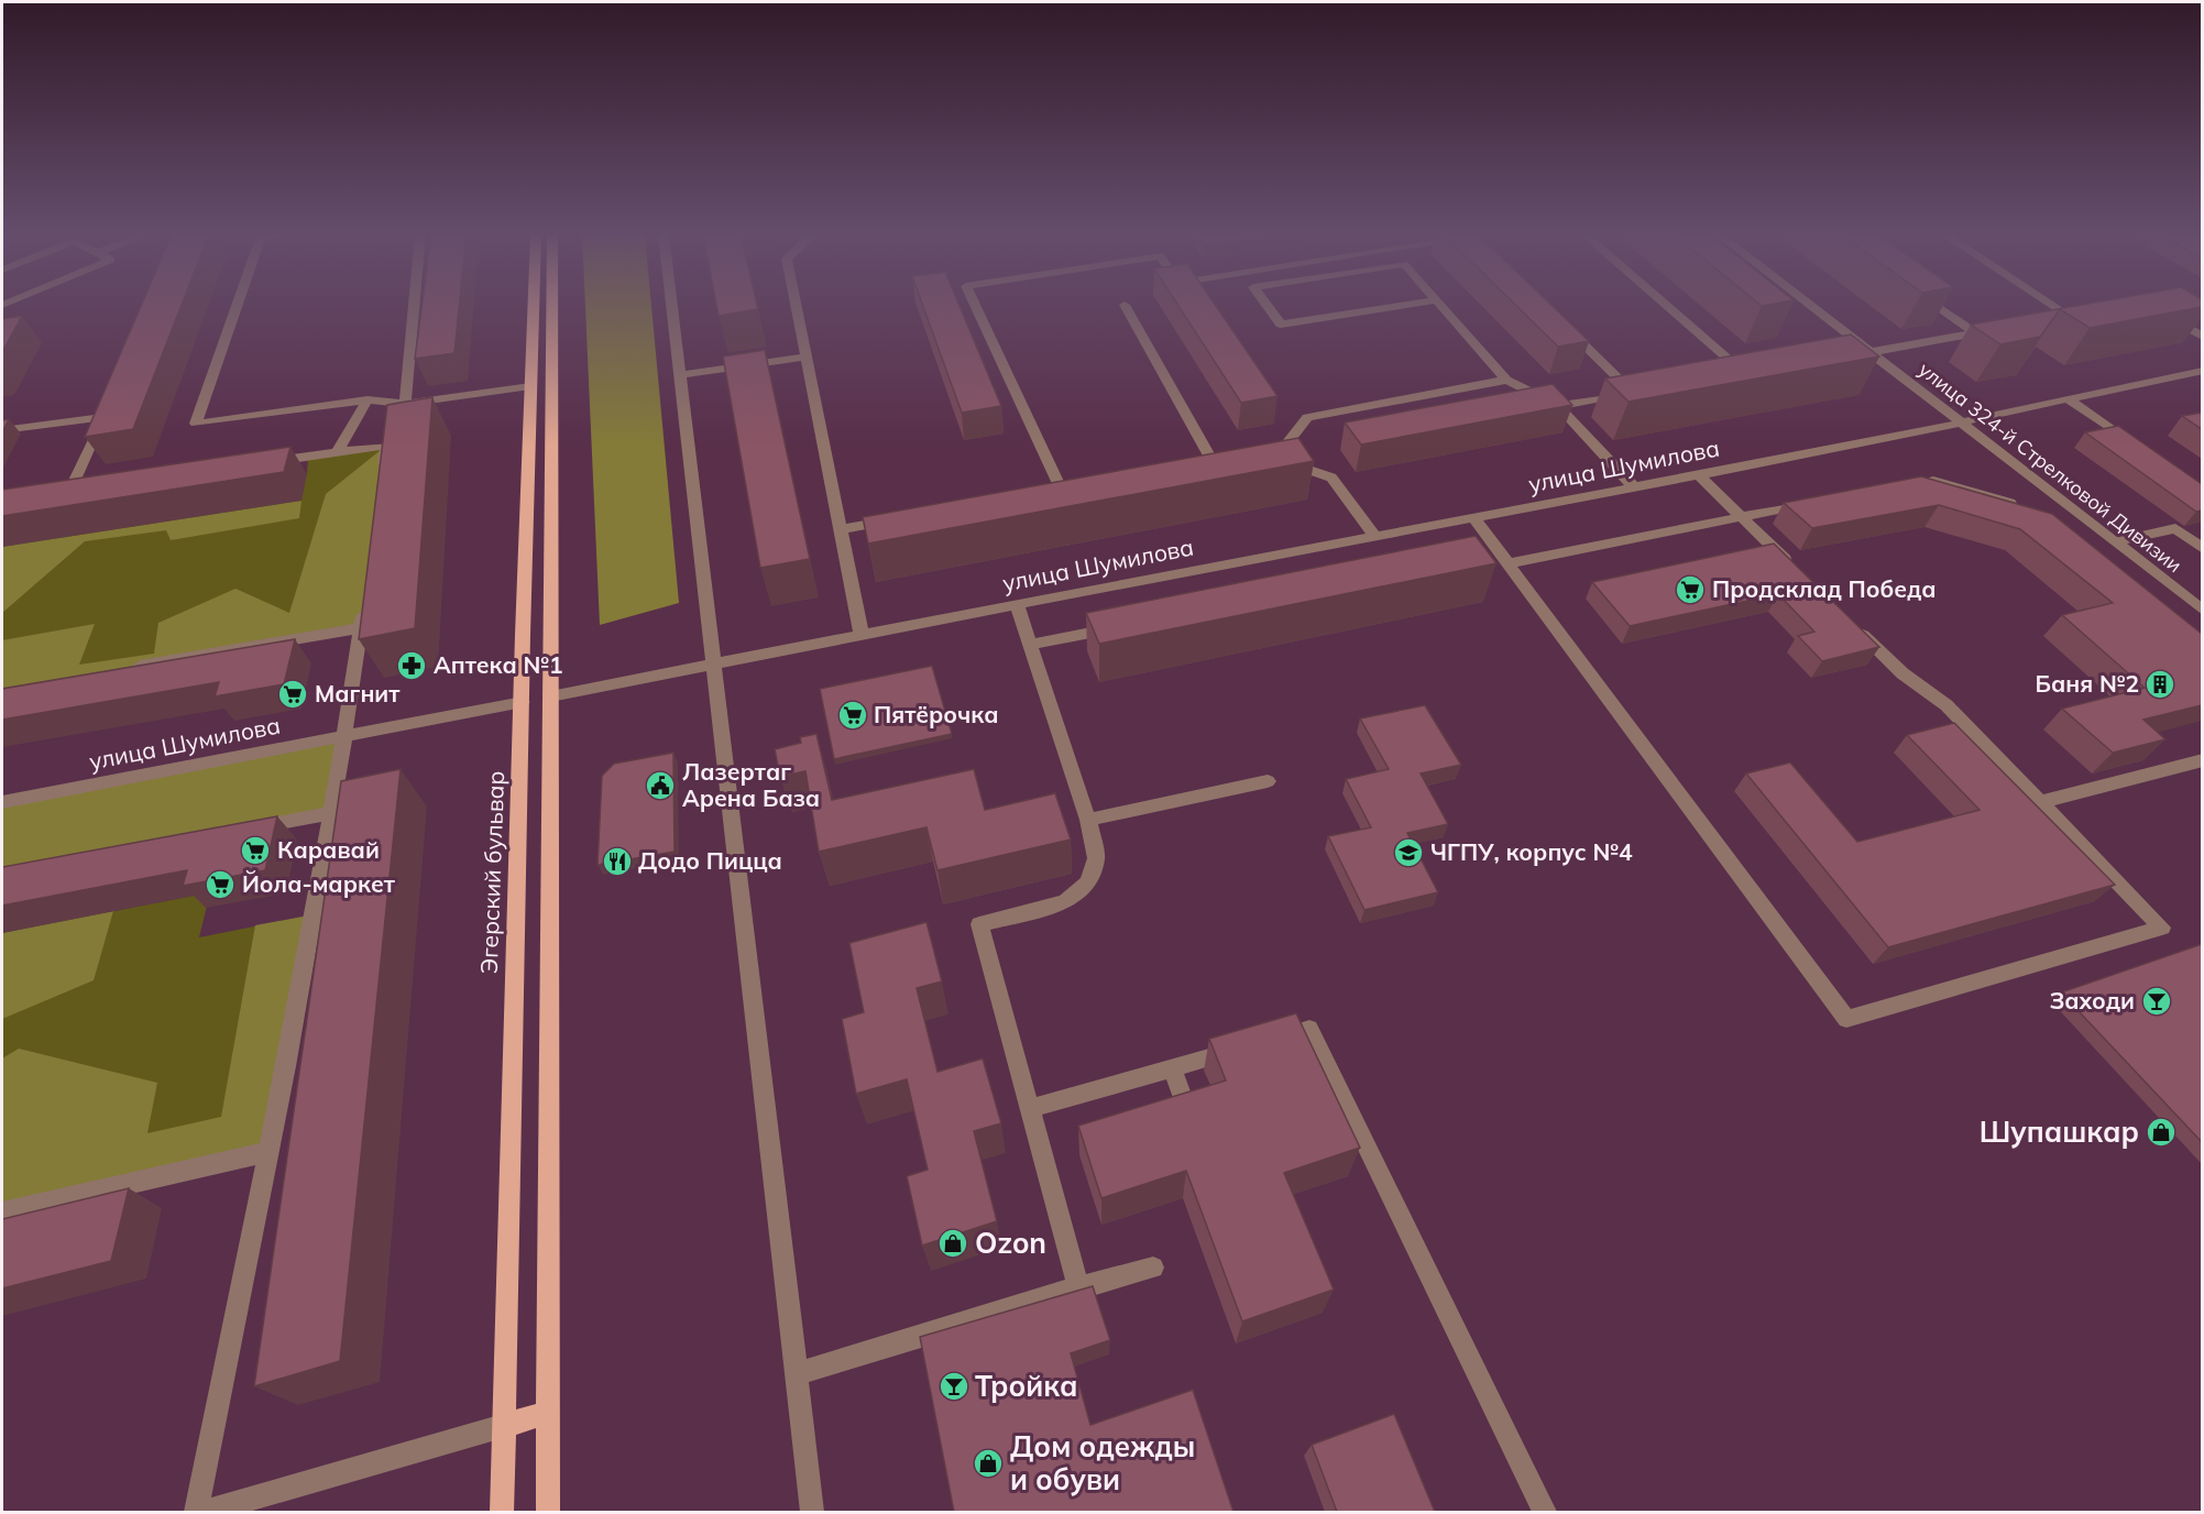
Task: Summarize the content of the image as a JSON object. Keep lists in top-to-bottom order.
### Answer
{
  "streets": {
    "main road": ["улица Шумилова", "Эгерский бульвар"],
    "street": ["улица 324-й Стрелковой Дивизии"]
  },
  "crossings": [
    ["улица Шумилова", "улица 324-й Стрелковой Дивизии"],
    ["улица Шумилова", "Эгерский бульвар"]
  ],
  "places": {
    "supermarket": [
      "Продсклад Победа",
      "Магнит",
      "Пятёрочка",
      "Каравай",
      "Йола-маркет"
    ],
    "pharmacy": ["Аптека №1"],
    "building": ["Баня №2"],
    "public building": ["Лазертаг Арена База"],
    "school or university": ["ЧГПУ, корпус №4"],
    "restaurant": ["Додо Пицца"],
    "bar": ["Заходи", "Тройка"],
    "shop": ["Шупашкар", "Ozon", "Дом одежды и обуви"]
  }
}
